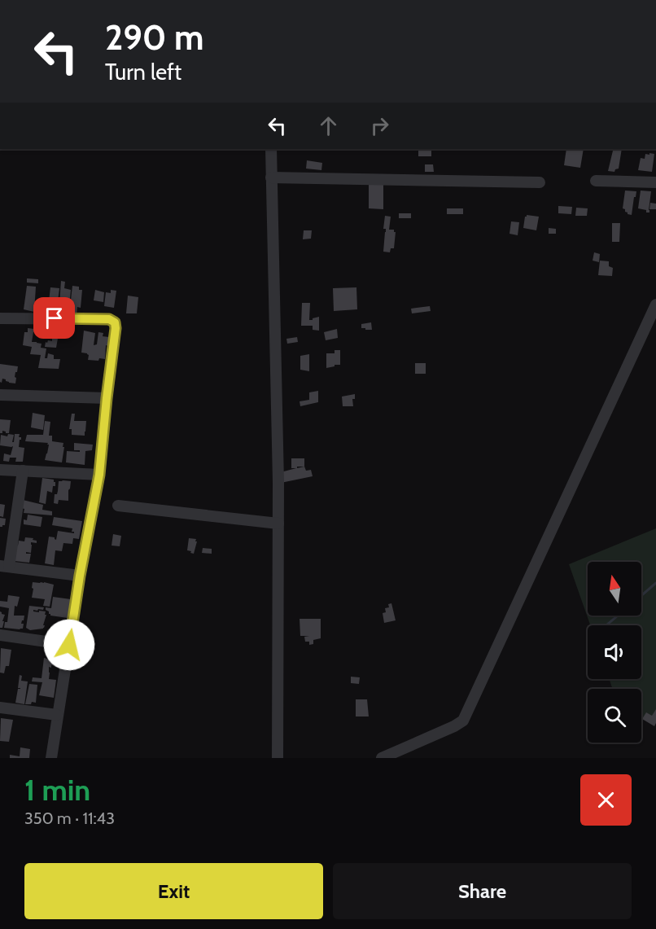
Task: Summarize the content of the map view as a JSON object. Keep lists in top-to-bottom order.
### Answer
{
  "north": "top",
  "page": {
    "turn": ["290 m", "Turn left"],
    "heading": ["1 min", "350 m · 11:43"],
    "buttons": ["Exit", "Share"]
  }
}
